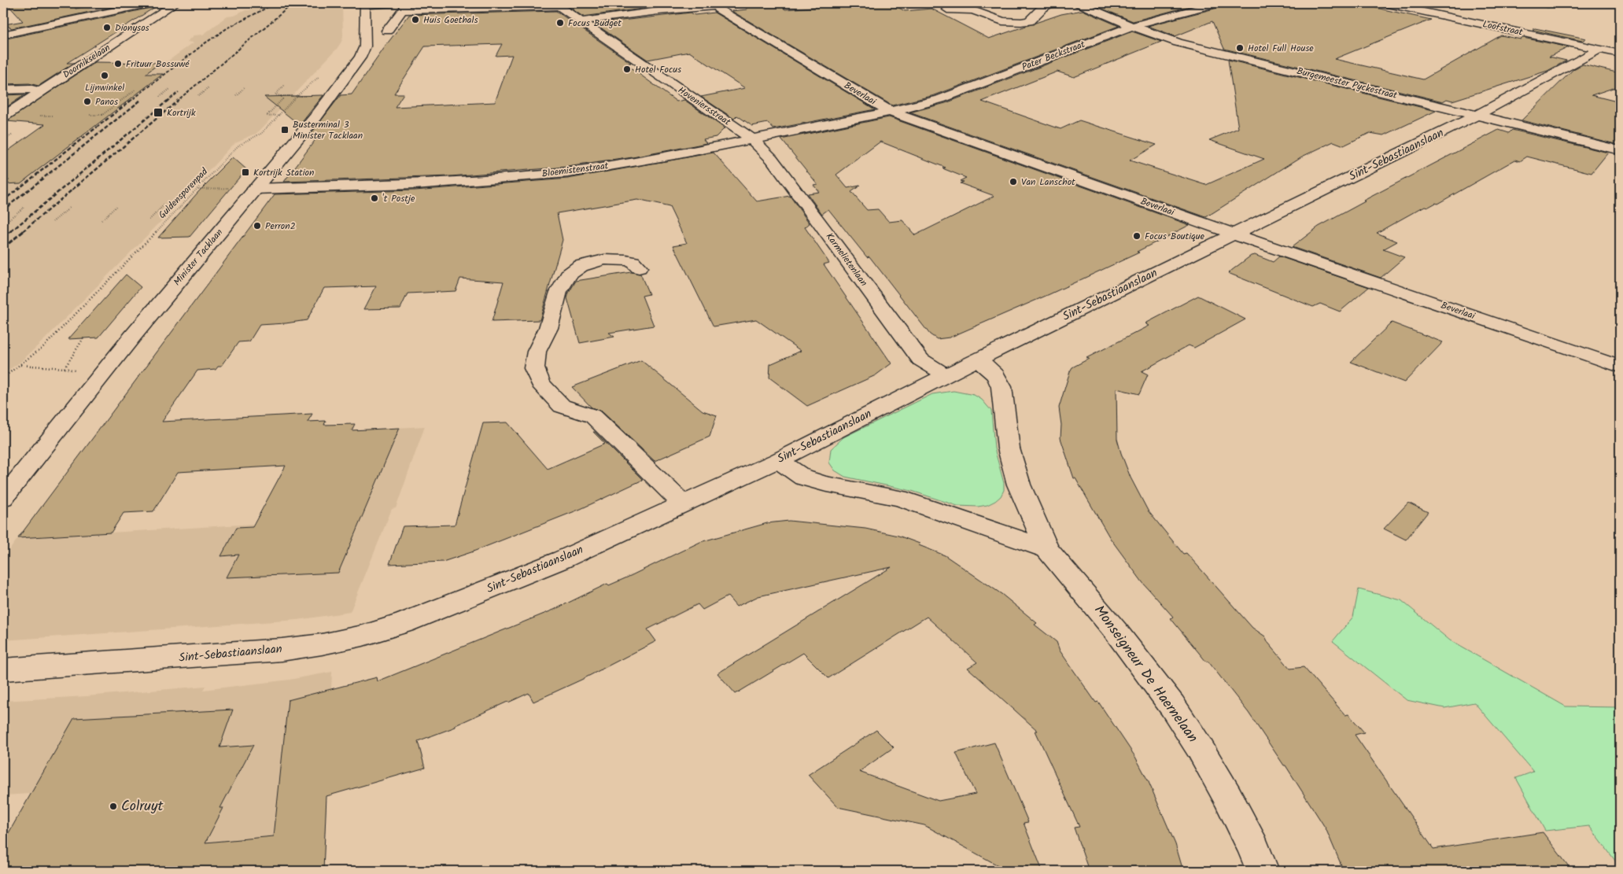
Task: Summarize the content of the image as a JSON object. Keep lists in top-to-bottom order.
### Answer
{
  "streets": {
    "street": [
      "Loofstraat",
      "Pater Beckstraat",
      "Doornikselaan",
      "Burgemeester Pyckestraat",
      "Beverlaai",
      "Hoveniersstraat",
      "Sint-Sebastiaanslaan",
      "Bloemistenstraat",
      "Minister Tacklaan",
      "Karmelietenlaan",
      "Monseigneur De Haernelaan"
    ],
    "path": ["Guldensporenpad"]
  },
  "crossings": [
    ["Loofstraat", "Sint-Sebastiaanslaan"],
    ["Pater Beckstraat", "Burgemeester Pyckestraat"],
    ["Pater Beckstraat", "Beverlaai"],
    ["Pater Beckstraat", "Bloemistenstraat"],
    ["Burgemeester Pyckestraat", "Sint-Sebastiaanslaan"],
    ["Beverlaai", "Sint-Sebastiaanslaan"],
    ["Beverlaai", "Bloemistenstraat"],
    ["Hoveniersstraat", "Bloemistenstraat"],
    ["Hoveniersstraat", "Karmelietenlaan"],
    ["Sint-Sebastiaanslaan", "Karmelietenlaan"],
    ["Sint-Sebastiaanslaan", "Monseigneur De Haernelaan"],
    ["Bloemistenstraat", "Minister Tacklaan"],
    ["Bloemistenstraat", "Karmelietenlaan"]
  ],
  "places": {
    "other": [
      "Huis Goethals",
      "Focus Budget",
      "Dionysos",
      "Hotel Full House",
      "Frituur Bossuwé",
      "Hotel Focus",
      "Lijnwinkel",
      "Panos",
      "Van Lanschot",
      "'t Postje",
      "Perron2",
      "Focus Boutique",
      "Colruyt"
    ],
    "transit": ["Kortrijk", "Busterminal 3 Minister Tacklaan", "Kortrijk Station"]
  }
}
